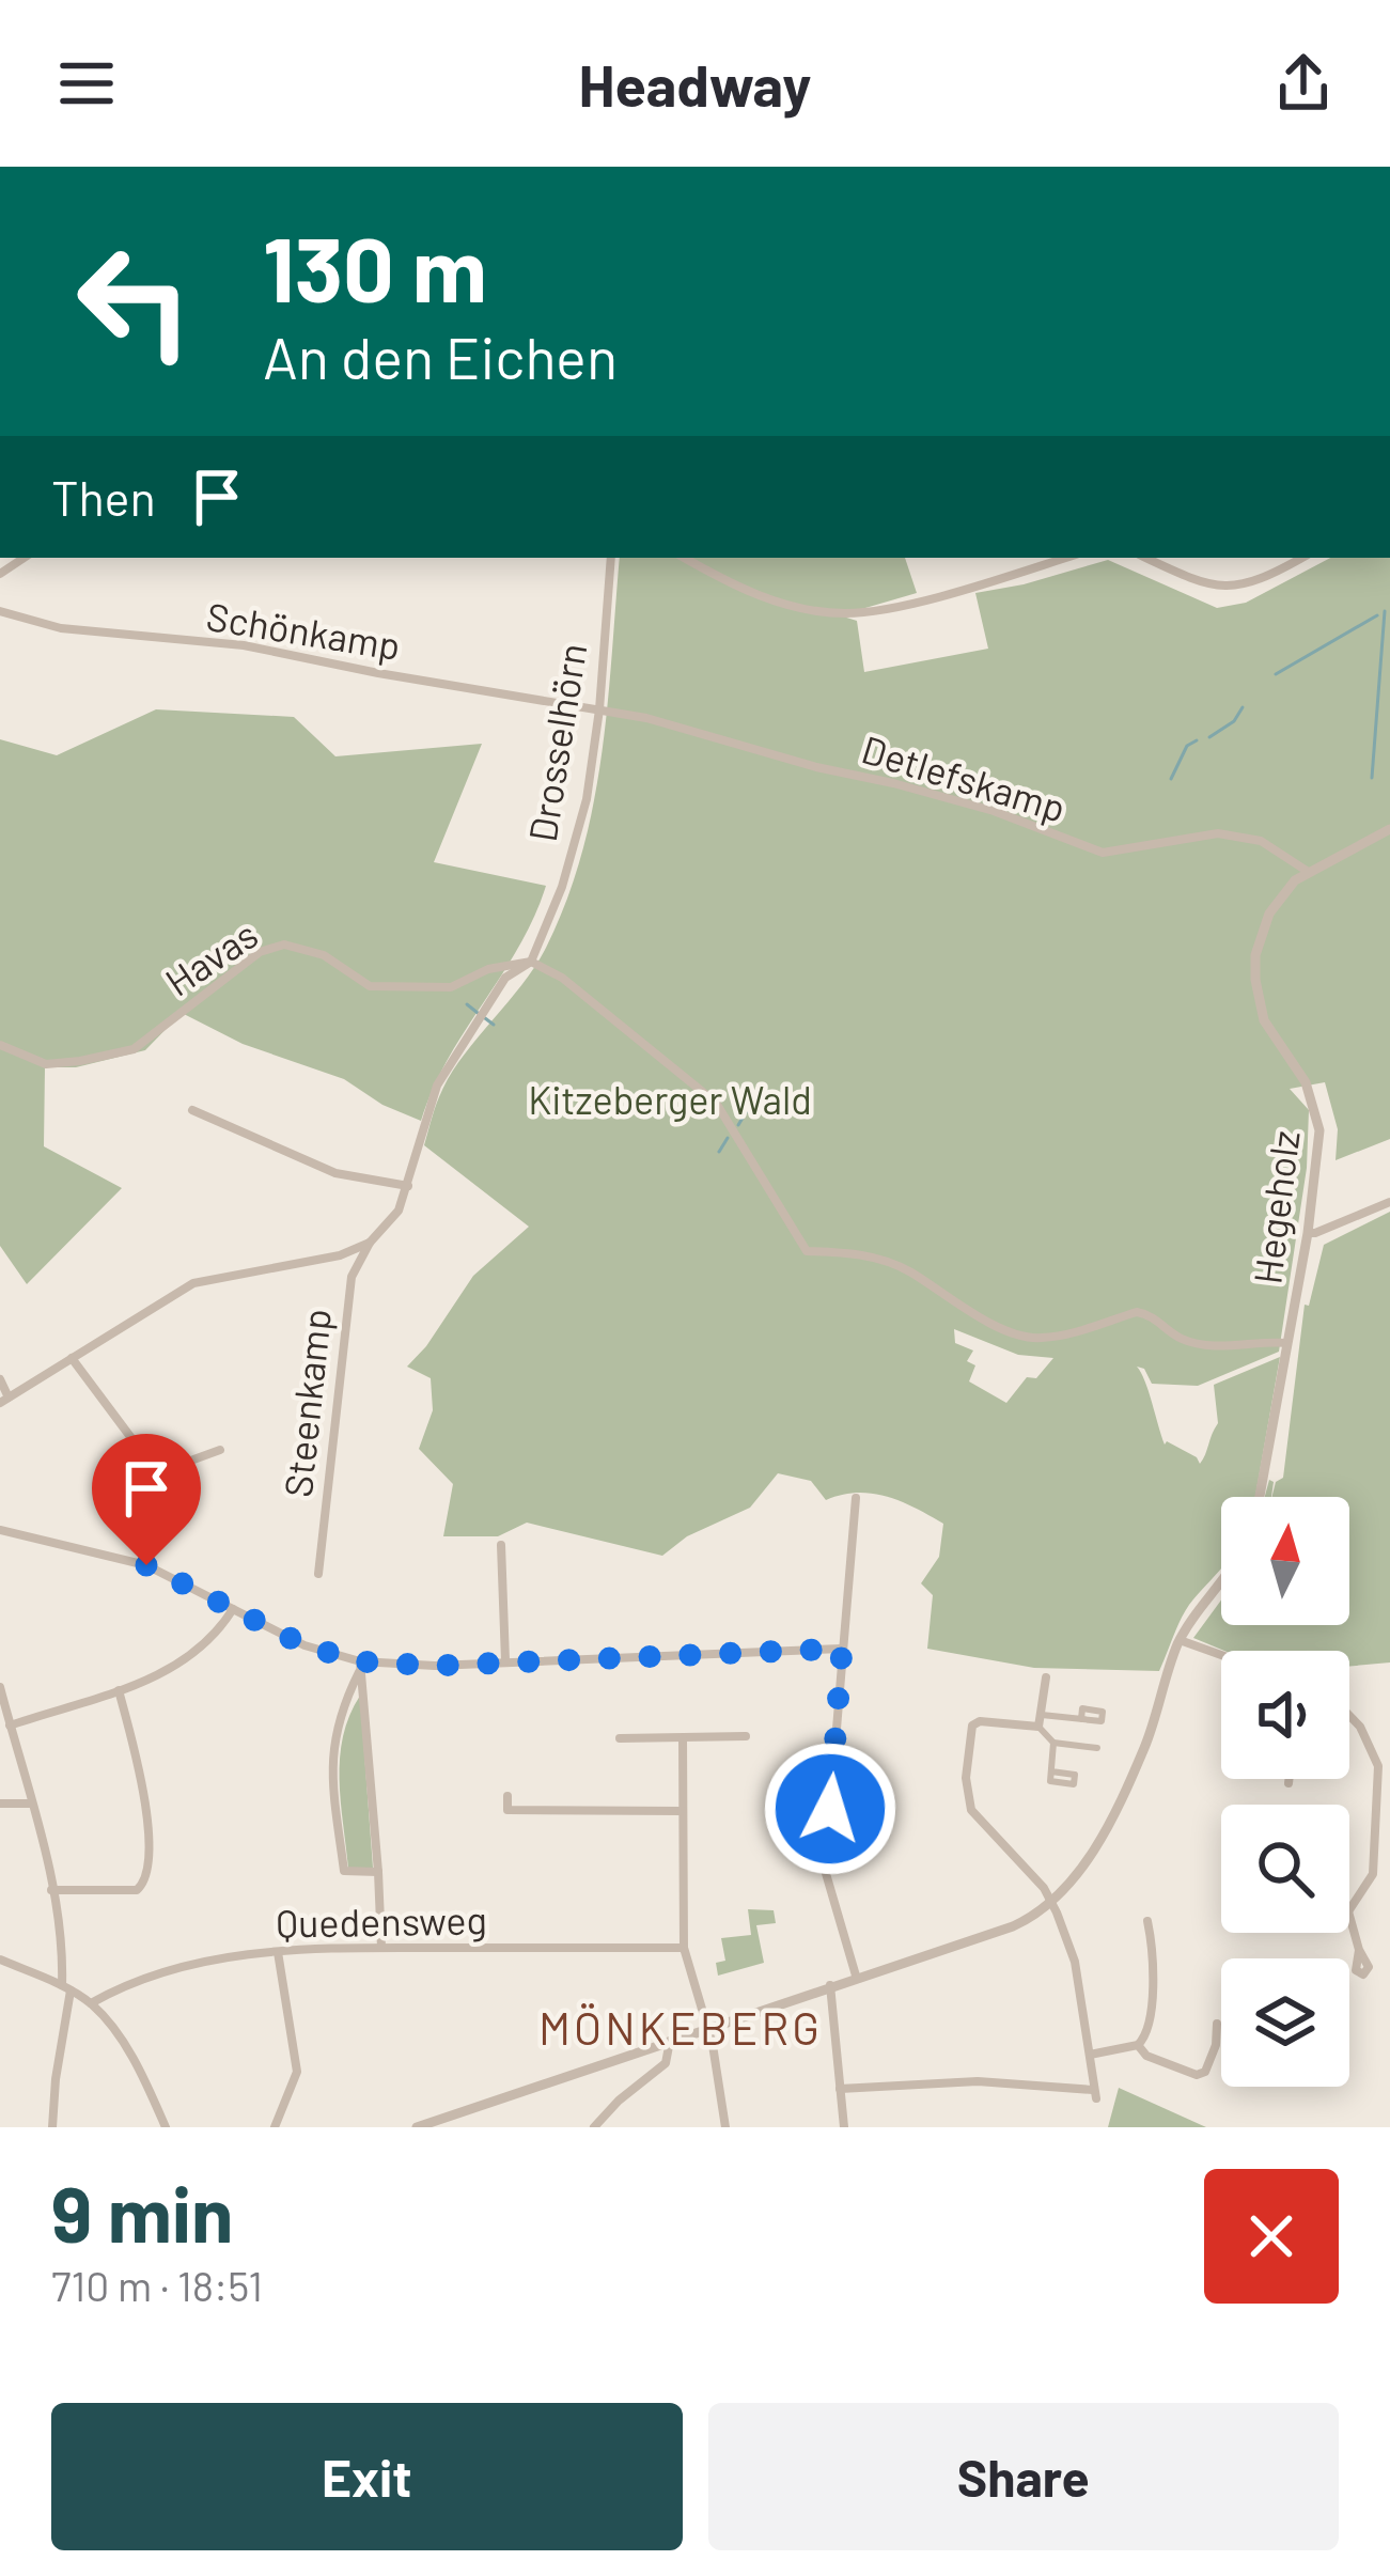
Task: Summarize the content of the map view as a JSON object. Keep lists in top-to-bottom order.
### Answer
{
  "streets": {
    "street": [
      "Schönkamp",
      "Drosselhörn",
      "Detlefskamp",
      "Havas",
      "Hegeholz",
      "Steenkamp",
      "Quedensweg"
    ]
  },
  "crossings": [
    ["Schönkamp", "Drosselhörn"],
    ["Schönkamp", "Detlefskamp"],
    ["Drosselhörn", "Detlefskamp"],
    ["Drosselhörn", "Havas"],
    ["Drosselhörn", "Steenkamp"],
    ["Detlefskamp", "Hegeholz"]
  ],
  "districts": ["MÖNKEBERG"],
  "parks": ["Kitzeberger Wald"],
  "north": "top",
  "page": {
    "header": "Headway",
    "turn": ["130 m", "An den Eichen"],
    "then": "Then",
    "heading": ["9 min", "710 m · 18:51"],
    "buttons": ["Exit", "Share"]
  }
}
